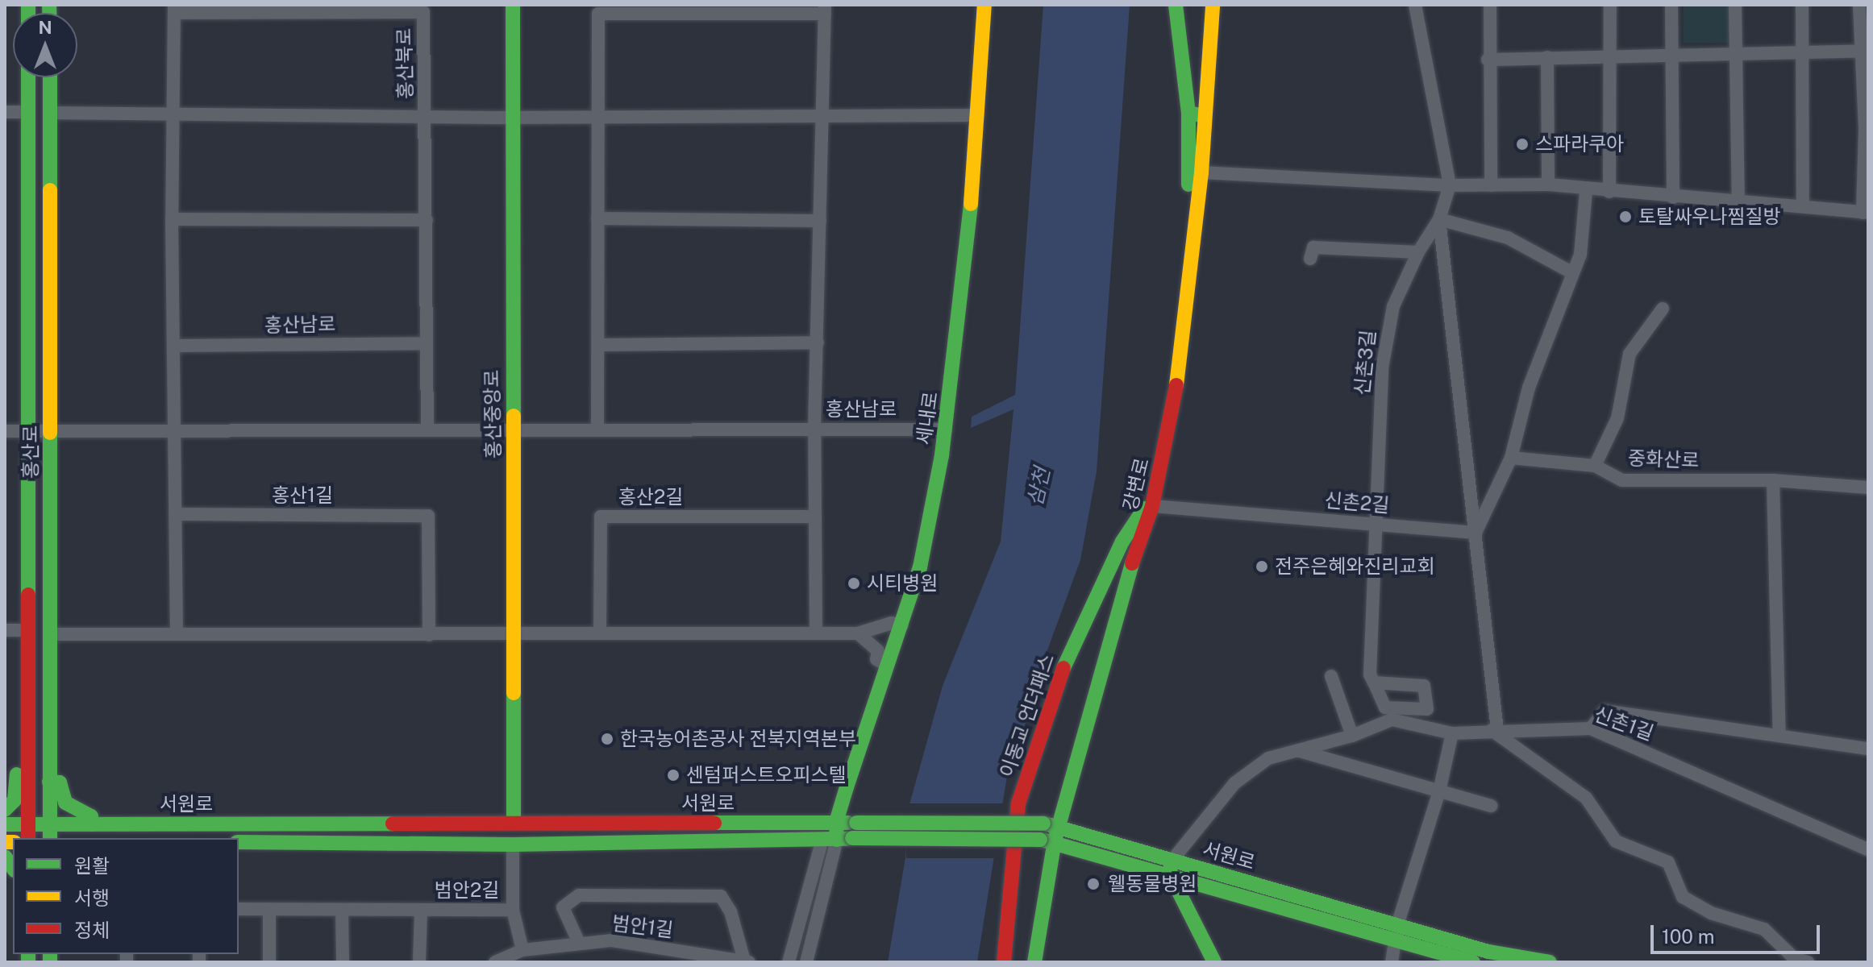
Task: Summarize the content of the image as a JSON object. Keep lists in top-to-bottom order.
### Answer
{
  "streets": {
    "street": [
      "홍산북로",
      "홍산남로",
      "신촌3길",
      "홍산중앙로",
      "세내로",
      "홍산로",
      "중화산로",
      "강변로",
      "홍산1길",
      "홍산2길",
      "신촌2길",
      "이동교 언더패스",
      "신촌1길",
      "서원로",
      "범안2길",
      "범안1길"
    ]
  },
  "crossings": [
    ["홍산북로", "홍산남로"],
    ["홍산북로", "홍산중앙로"],
    ["홍산북로", "세내로"],
    ["홍산북로", "홍산로"],
    ["홍산남로", "홍산중앙로"],
    ["홍산남로", "세내로"],
    ["홍산남로", "홍산로"],
    ["신촌3길", "신촌2길"],
    ["신촌3길", "신촌1길"],
    ["홍산중앙로", "서원로"],
    ["세내로", "서원로"],
    ["홍산로", "서원로"],
    ["강변로", "신촌2길"],
    ["강변로", "이동교 언더패스"],
    ["강변로", "서원로"],
    ["신촌2길", "이동교 언더패스"],
    ["신촌1길", "서원로"]
  ],
  "water": ["삼천"],
  "places": [
    "스파라쿠아",
    "토탈싸우나찜질방",
    "전주은혜와진리교회",
    "시티병원",
    "한국농어촌공사 전북지역본부",
    "센텀퍼스트오피스텔",
    "웰동물병원"
  ],
  "legend": ["원활", "서행", "정체"],
  "scale_bar": "100 m",
  "north": "top"
}
